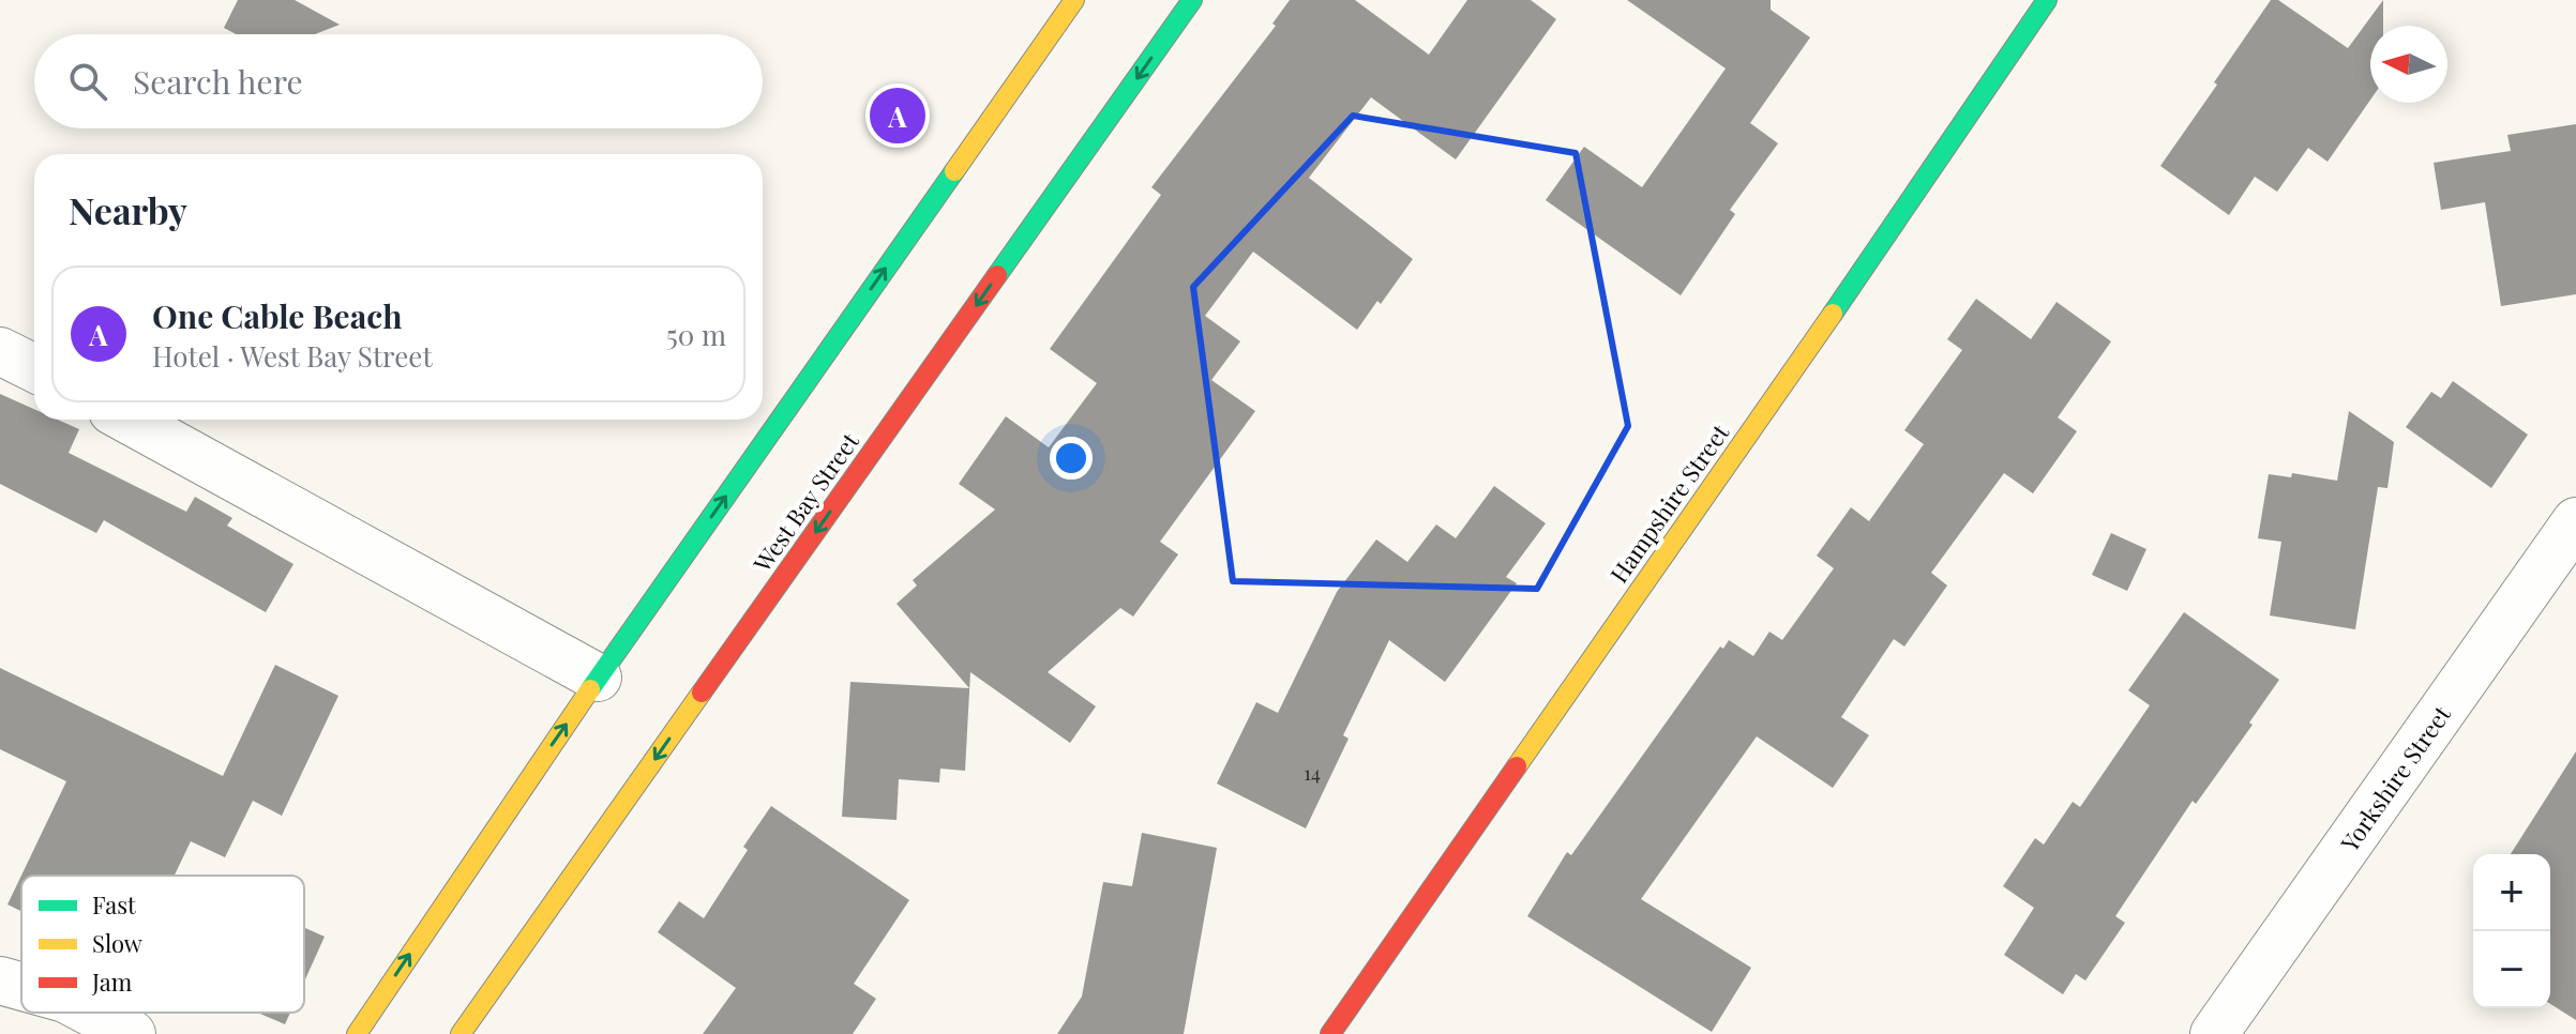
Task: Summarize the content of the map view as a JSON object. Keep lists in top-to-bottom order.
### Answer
{
  "streets": {
    "main road": ["West Bay Street", "Hampshire Street"],
    "street": ["Yorkshire Street"]
  },
  "house_numbers": ["14"],
  "legend": ["Fast", "Slow", "Jam"],
  "north": "left",
  "page": {
    "search": "Search here",
    "pins": "A",
    "heading": "Nearby",
    "list": [
      {
        "mark": "A",
        "name": "One Cable Beach",
        "note": "Hotel · West Bay Street",
        "value": "50 m"
      }
    ],
    "map_buttons": ["+", "−"]
  }
}
